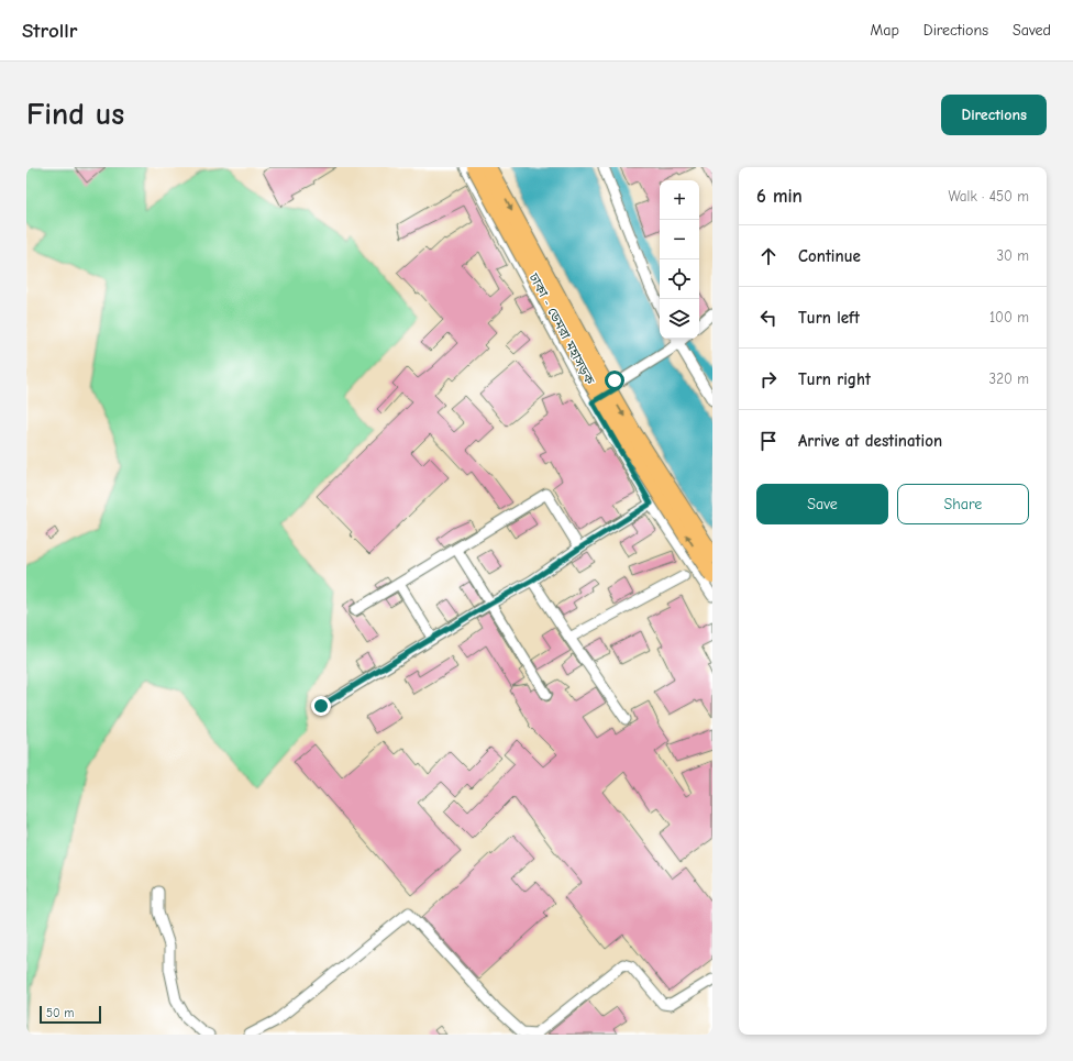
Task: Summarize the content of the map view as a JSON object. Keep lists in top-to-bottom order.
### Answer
{
  "streets": {
    "main road": ["ঢাকা - ডেমরা মহাসড়ক"]
  },
  "scale_bar": "50 m",
  "page": {
    "header": "Strollr",
    "nav": ["Map", "Directions", "Saved"],
    "buttons": [
      "Directions",
      ["Save", "Share"]
    ],
    "title": "Find us",
    "heading": ["6 min", "Walk · 450 m"],
    "map_buttons": ["+", "−"],
    "list": [
      ["Continue", "30 m"],
      ["Turn left", "100 m"],
      ["Turn right", "320 m"],
      "Arrive at destination"
    ],
    "scale": "50 m"
  }
}
